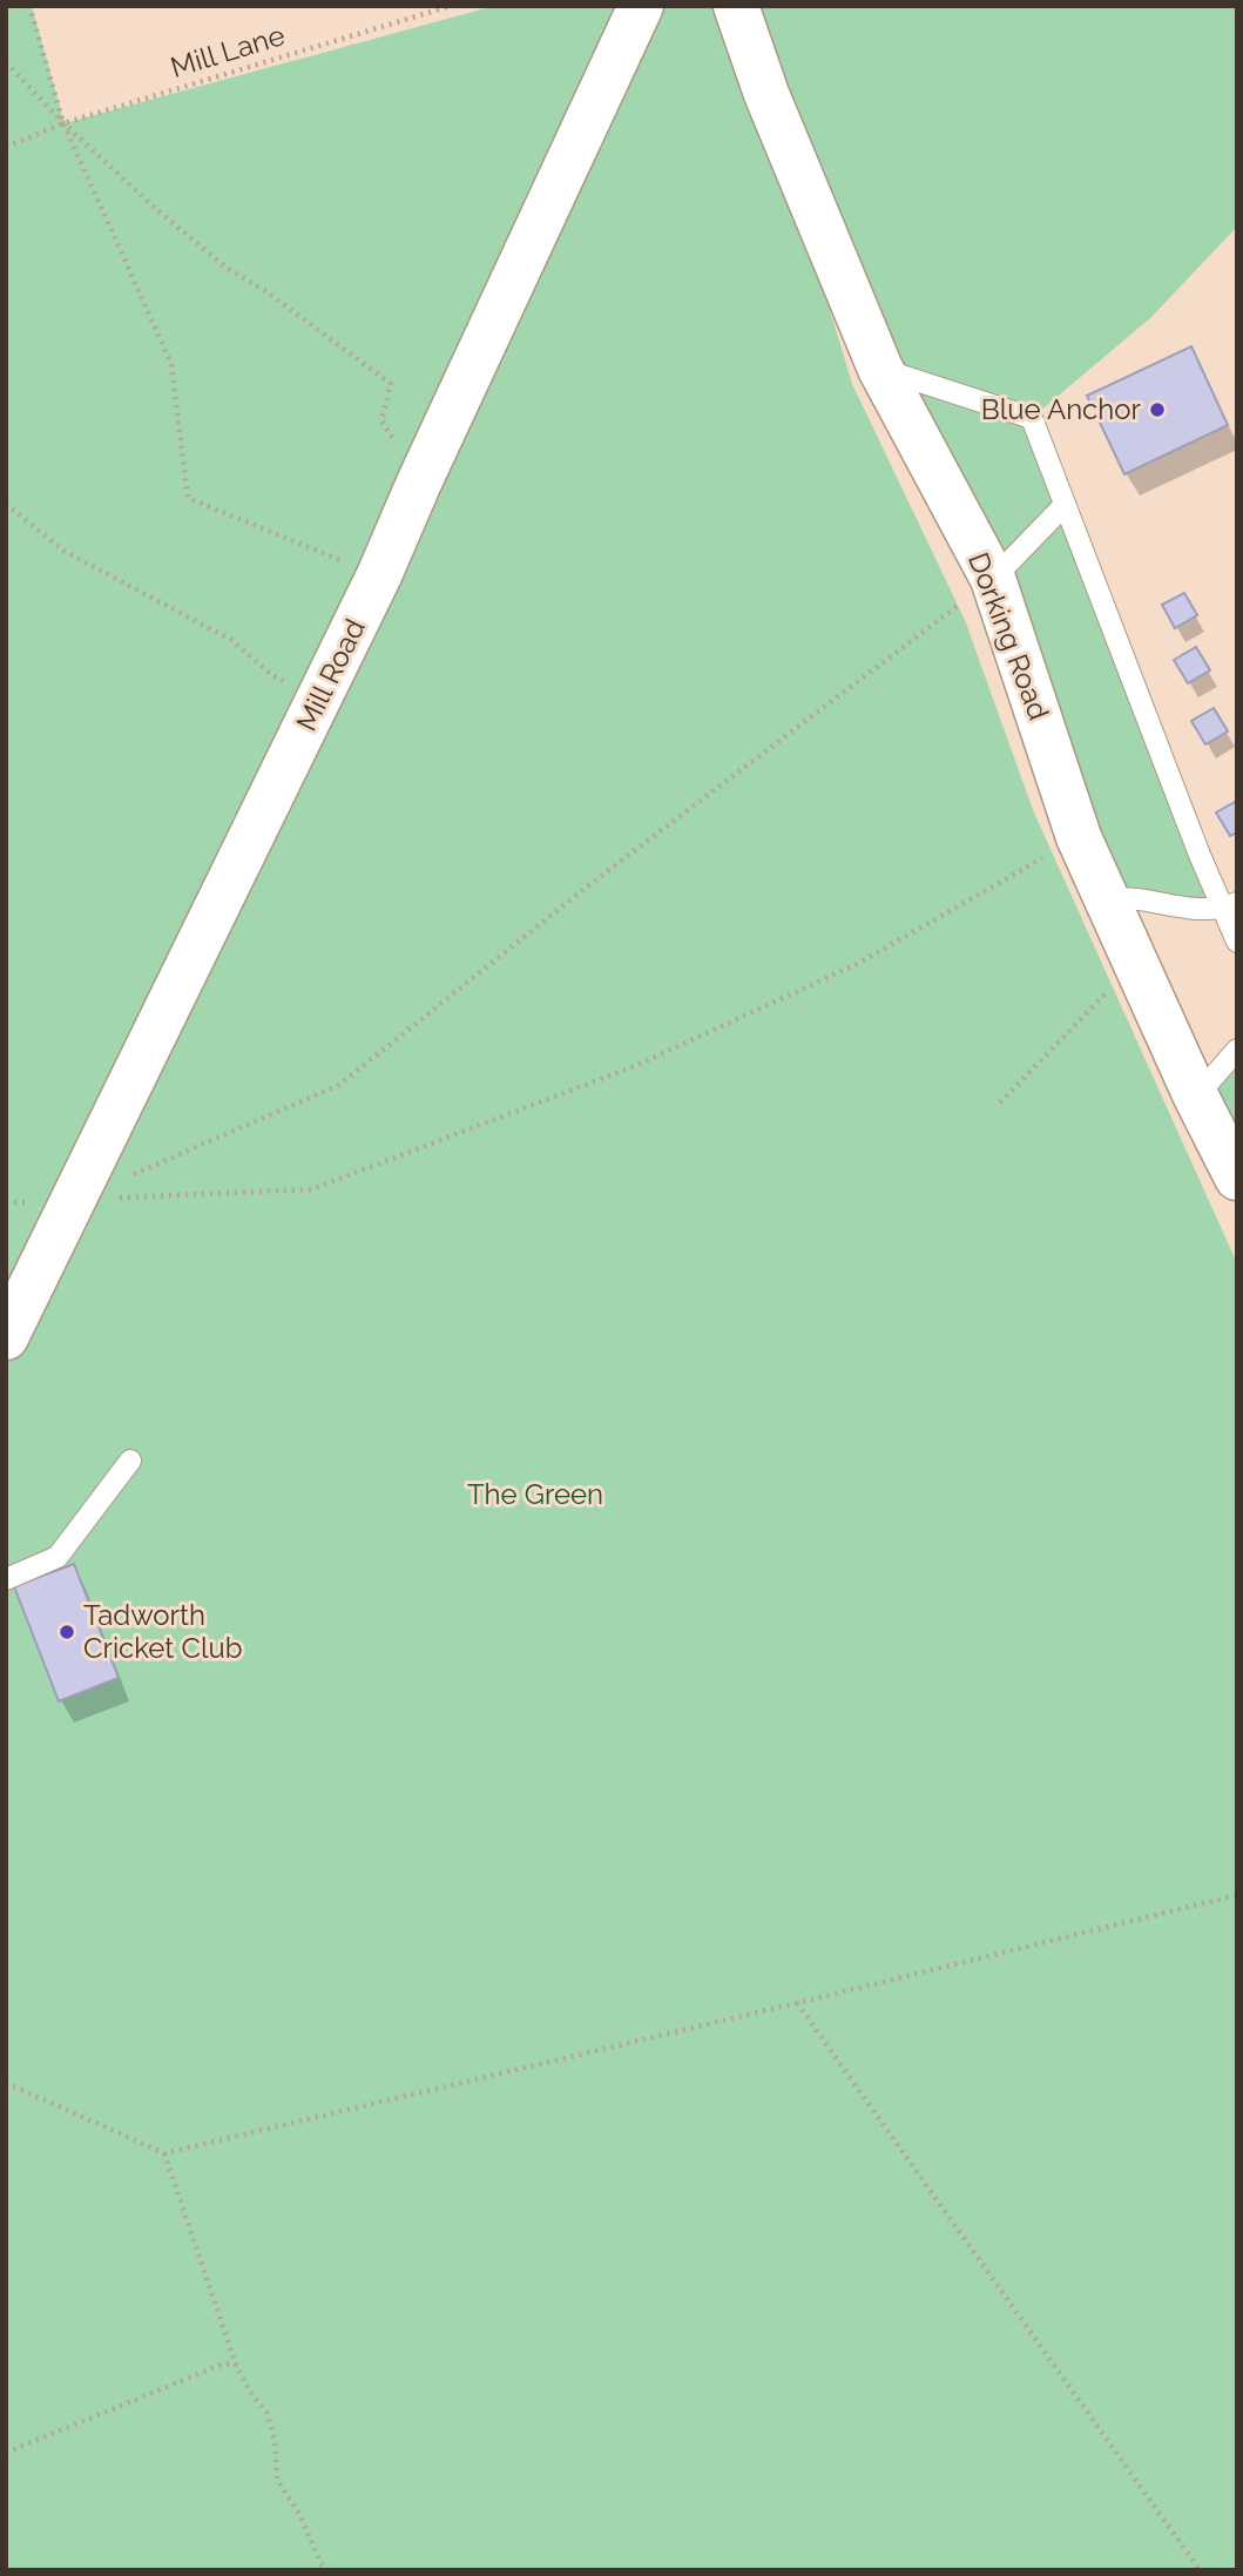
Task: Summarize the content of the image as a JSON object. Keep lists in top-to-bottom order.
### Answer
{
  "streets": {
    "main road": ["Dorking Road", "Mill Road"],
    "path": ["Mill Lane"]
  },
  "parks": ["The Green"],
  "places": ["Blue Anchor", "Tadworth Cricket Club"]
}
